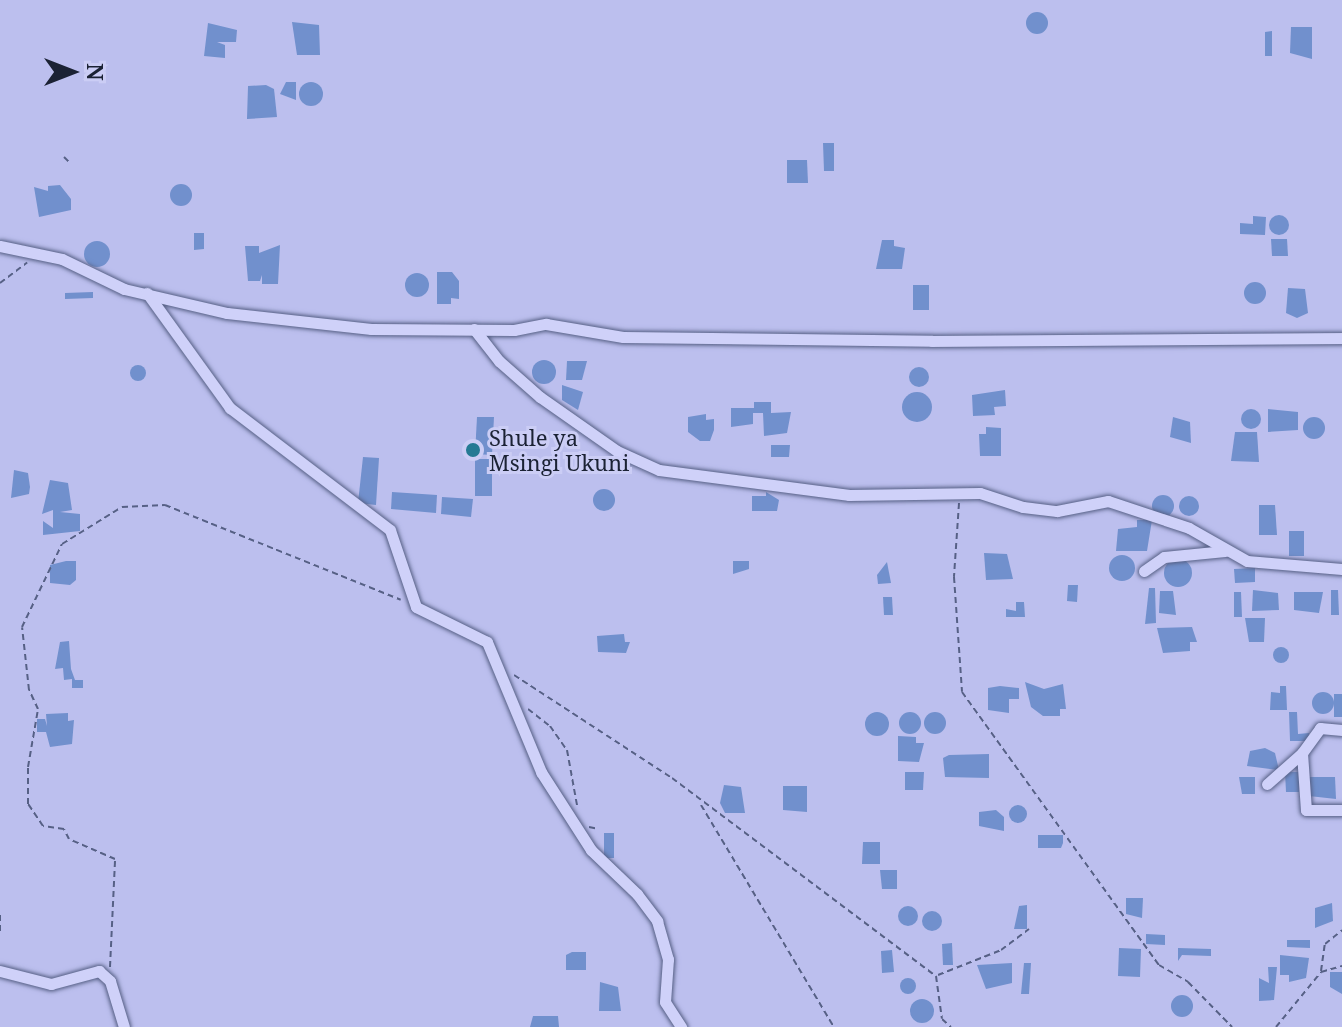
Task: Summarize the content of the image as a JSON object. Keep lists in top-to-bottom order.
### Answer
{
  "places": ["Shule ya Msingi Ukuni"],
  "north": "right"
}
